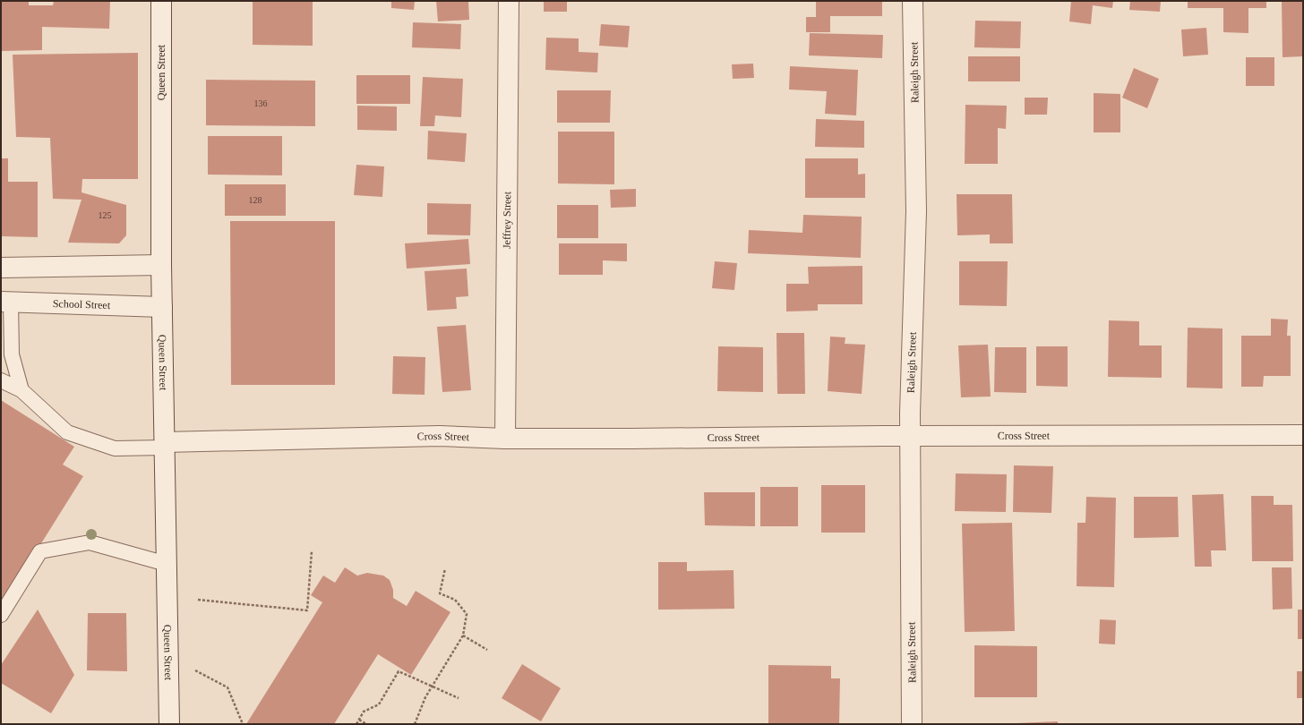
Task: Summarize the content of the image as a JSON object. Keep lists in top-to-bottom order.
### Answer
{
  "streets": {
    "street": [
      "Queen Street",
      "Raleigh Street",
      "Jeffrey Street",
      "School Street",
      "Cross Street"
    ]
  },
  "crossings": [
    ["Queen Street", "School Street"],
    ["Queen Street", "Cross Street"],
    ["Raleigh Street", "Cross Street"],
    ["Jeffrey Street", "Cross Street"]
  ],
  "house_numbers": ["136", "128", "125"]
}
